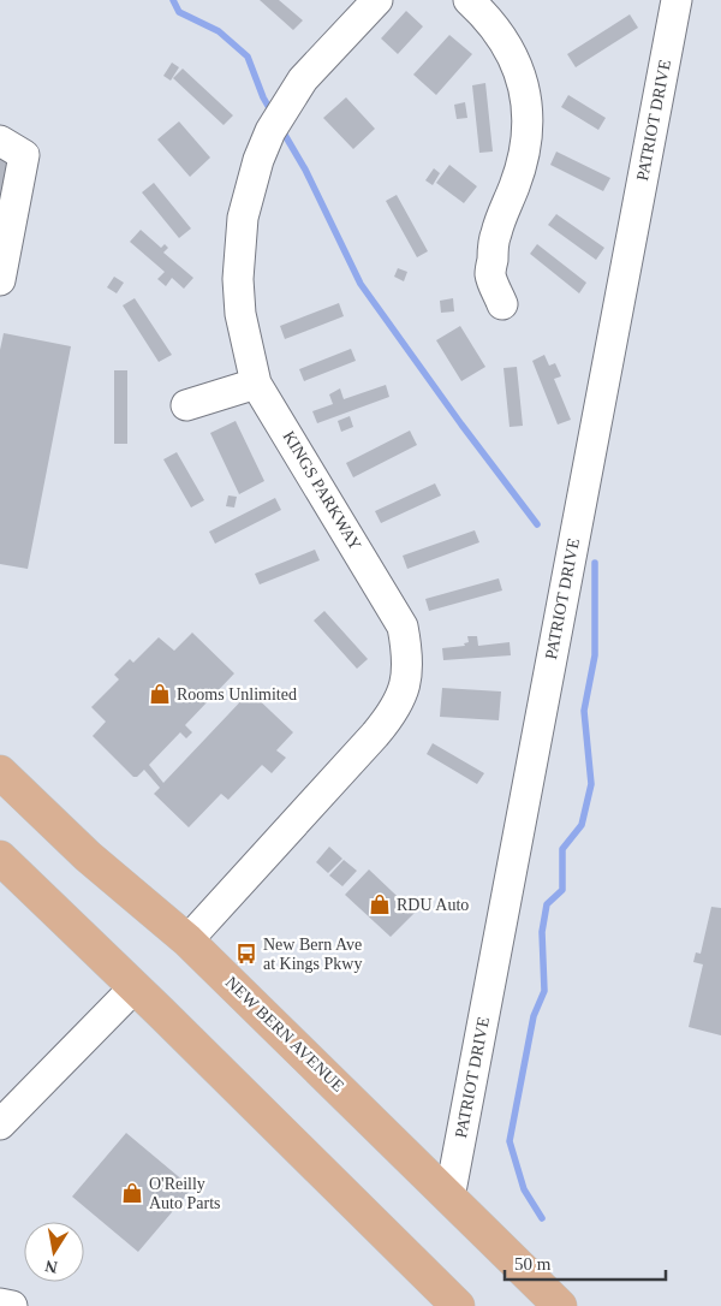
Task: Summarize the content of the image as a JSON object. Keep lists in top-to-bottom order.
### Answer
{
  "streets": {
    "main road": ["NEW BERN AVENUE"],
    "street": ["PATRIOT DRIVE", "KINGS PARKWAY"]
  },
  "crossings": [
    ["PATRIOT DRIVE", "NEW BERN AVENUE"],
    ["KINGS PARKWAY", "NEW BERN AVENUE"]
  ],
  "places": {
    "shop": ["Rooms Unlimited", "RDU Auto", "O'Reilly Auto Parts"],
    "bus stop": ["New Bern Ave at Kings Pkwy"]
  },
  "scale_bar": "50 m",
  "north": "bottom"
}
